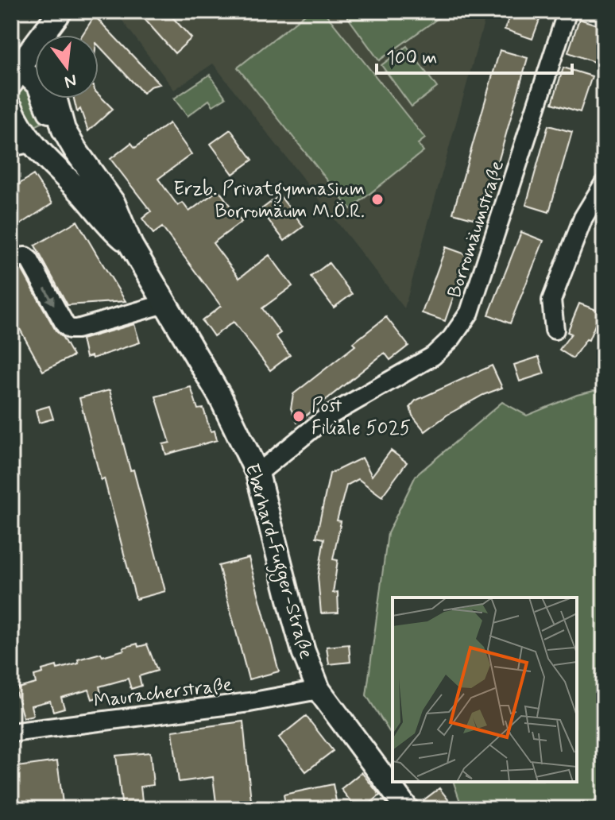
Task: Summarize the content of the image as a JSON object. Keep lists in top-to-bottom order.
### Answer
{
  "streets": {
    "main road": ["Eberhard-Fugger-Straße"],
    "street": ["Borromäumstraße", "Mauracherstraße"]
  },
  "crossings": [
    ["Borromäumstraße", "Eberhard-Fugger-Straße"],
    ["Eberhard-Fugger-Straße", "Mauracherstraße"]
  ],
  "places": ["Erzb. Privatgymnasium Borromäum M.Ö.R.", "Post Filiale 5025"],
  "scale_bar": "100 m",
  "north": "bottom"
}
